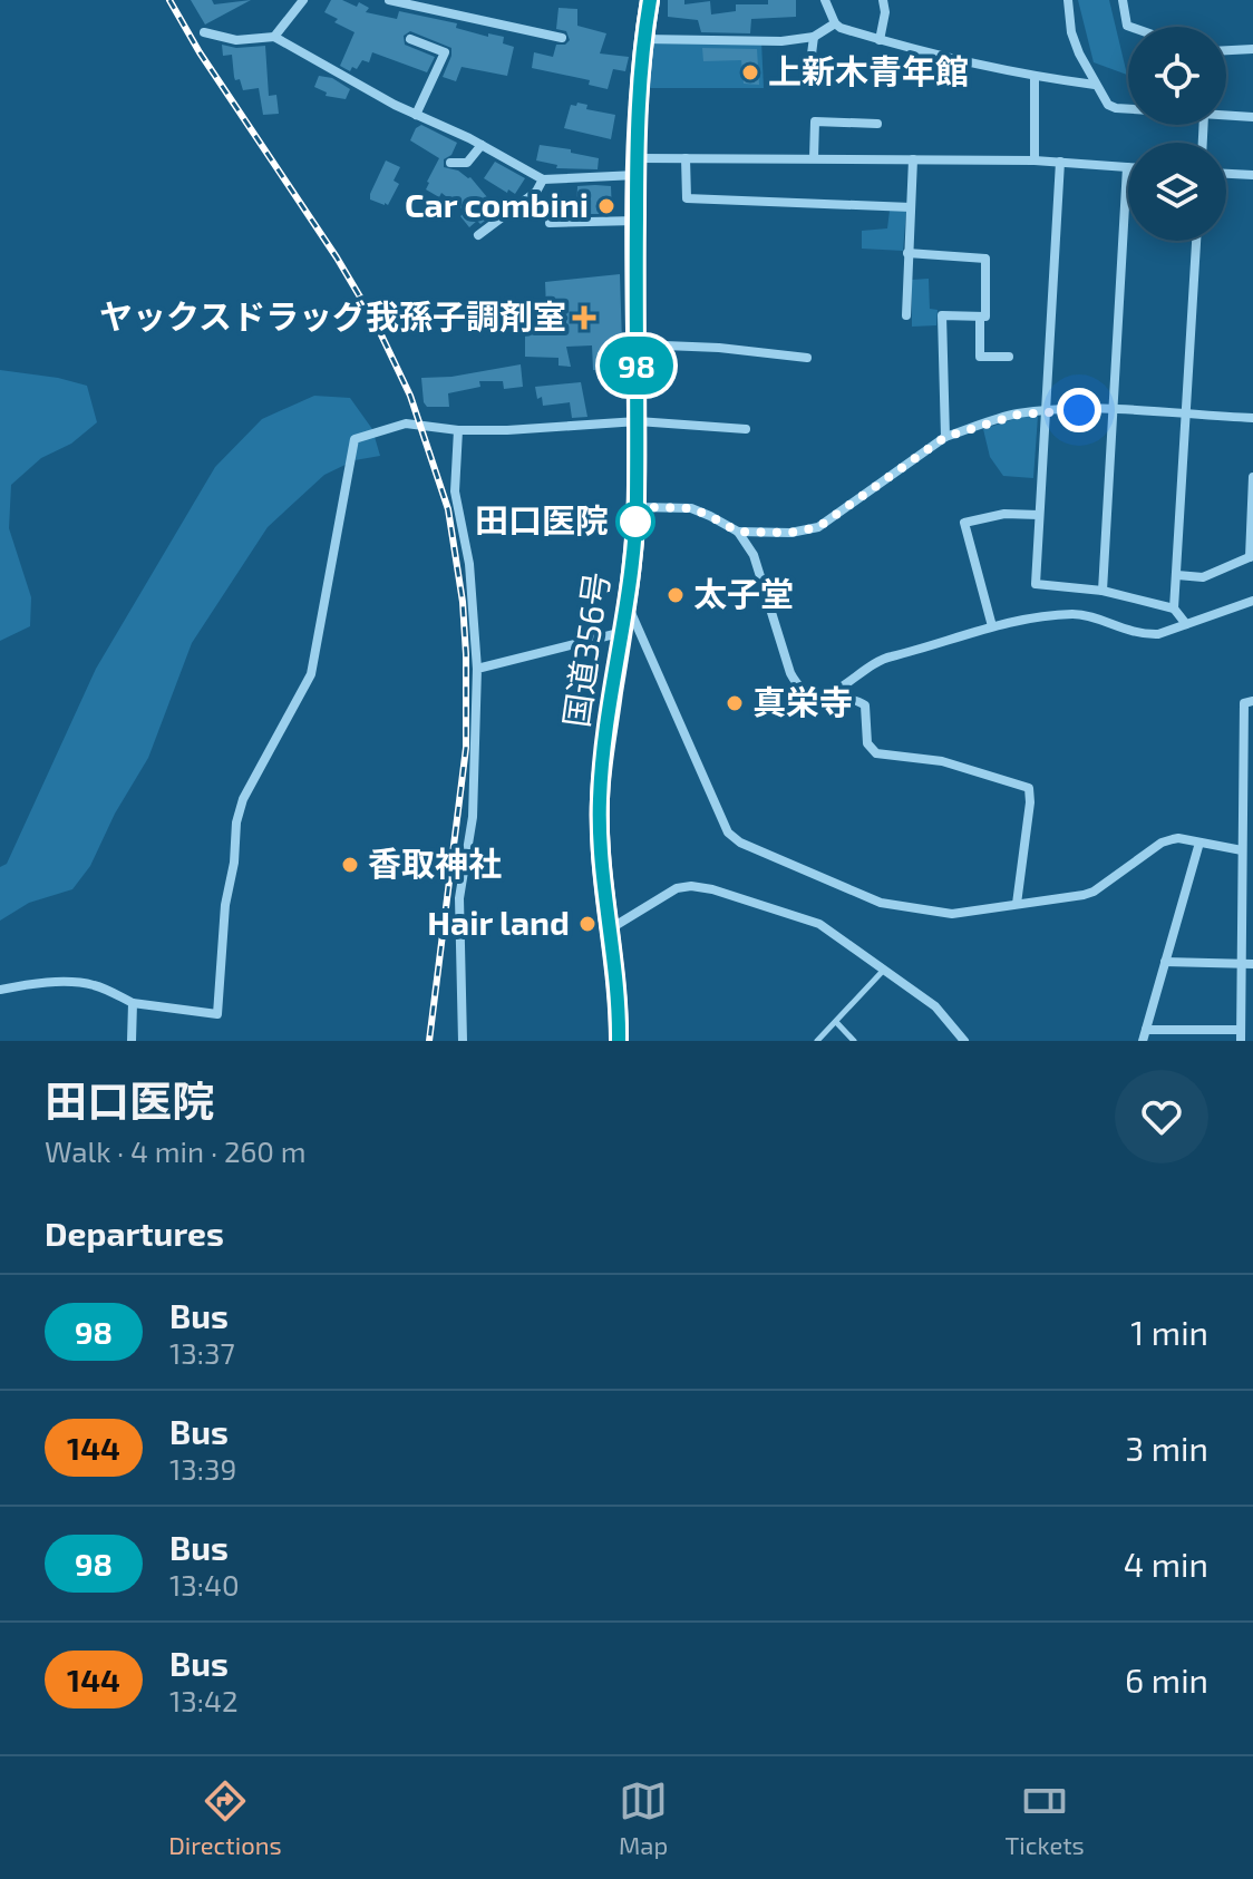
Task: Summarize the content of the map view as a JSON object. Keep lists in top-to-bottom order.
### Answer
{
  "streets": {
    "highway": ["国道356号"]
  },
  "places": {
    "other": [
      "上新木青年館",
      "Car combini",
      "田口医院",
      "太子堂",
      "真栄寺",
      "香取神社",
      "Hair land"
    ],
    "health": ["ヤックスドラッグ我孫子調剤室"]
  },
  "lines": ["bus line 98"],
  "page": {
    "on_map": "98",
    "heading": [
      ["田口医院", "Walk · 4 min · 260 m"],
      "Departures"
    ],
    "list": [
      {
        "mark": "98",
        "name": "Bus",
        "note": "13:37",
        "value": "1 min"
      },
      {
        "mark": "144",
        "name": "Bus",
        "note": "13:39",
        "value": "3 min"
      },
      {
        "mark": "98",
        "name": "Bus",
        "note": "13:40",
        "value": "4 min"
      },
      {
        "mark": "144",
        "name": "Bus",
        "note": "13:42",
        "value": "6 min"
      }
    ],
    "tabs": ["Directions", "Map", "Tickets"]
  }
}
